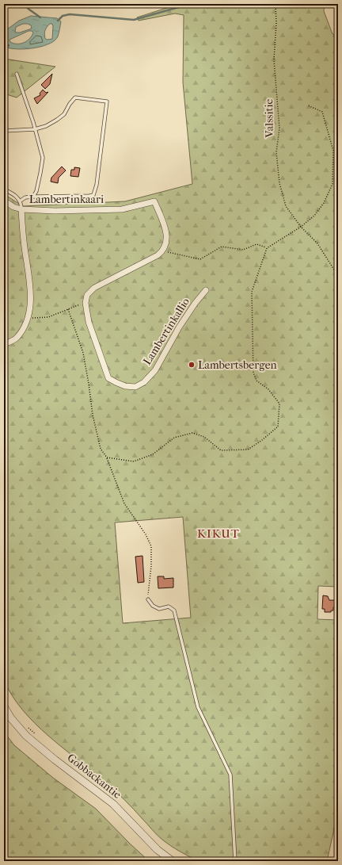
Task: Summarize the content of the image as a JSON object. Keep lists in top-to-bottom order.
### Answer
{
  "streets": {
    "street": ["Lambertinkaari", "Lambertinkallio", "Gobbackantie"],
    "path": ["Valssitie"]
  },
  "districts": ["KIKUT"],
  "places": ["Lambertsbergen"]
}
